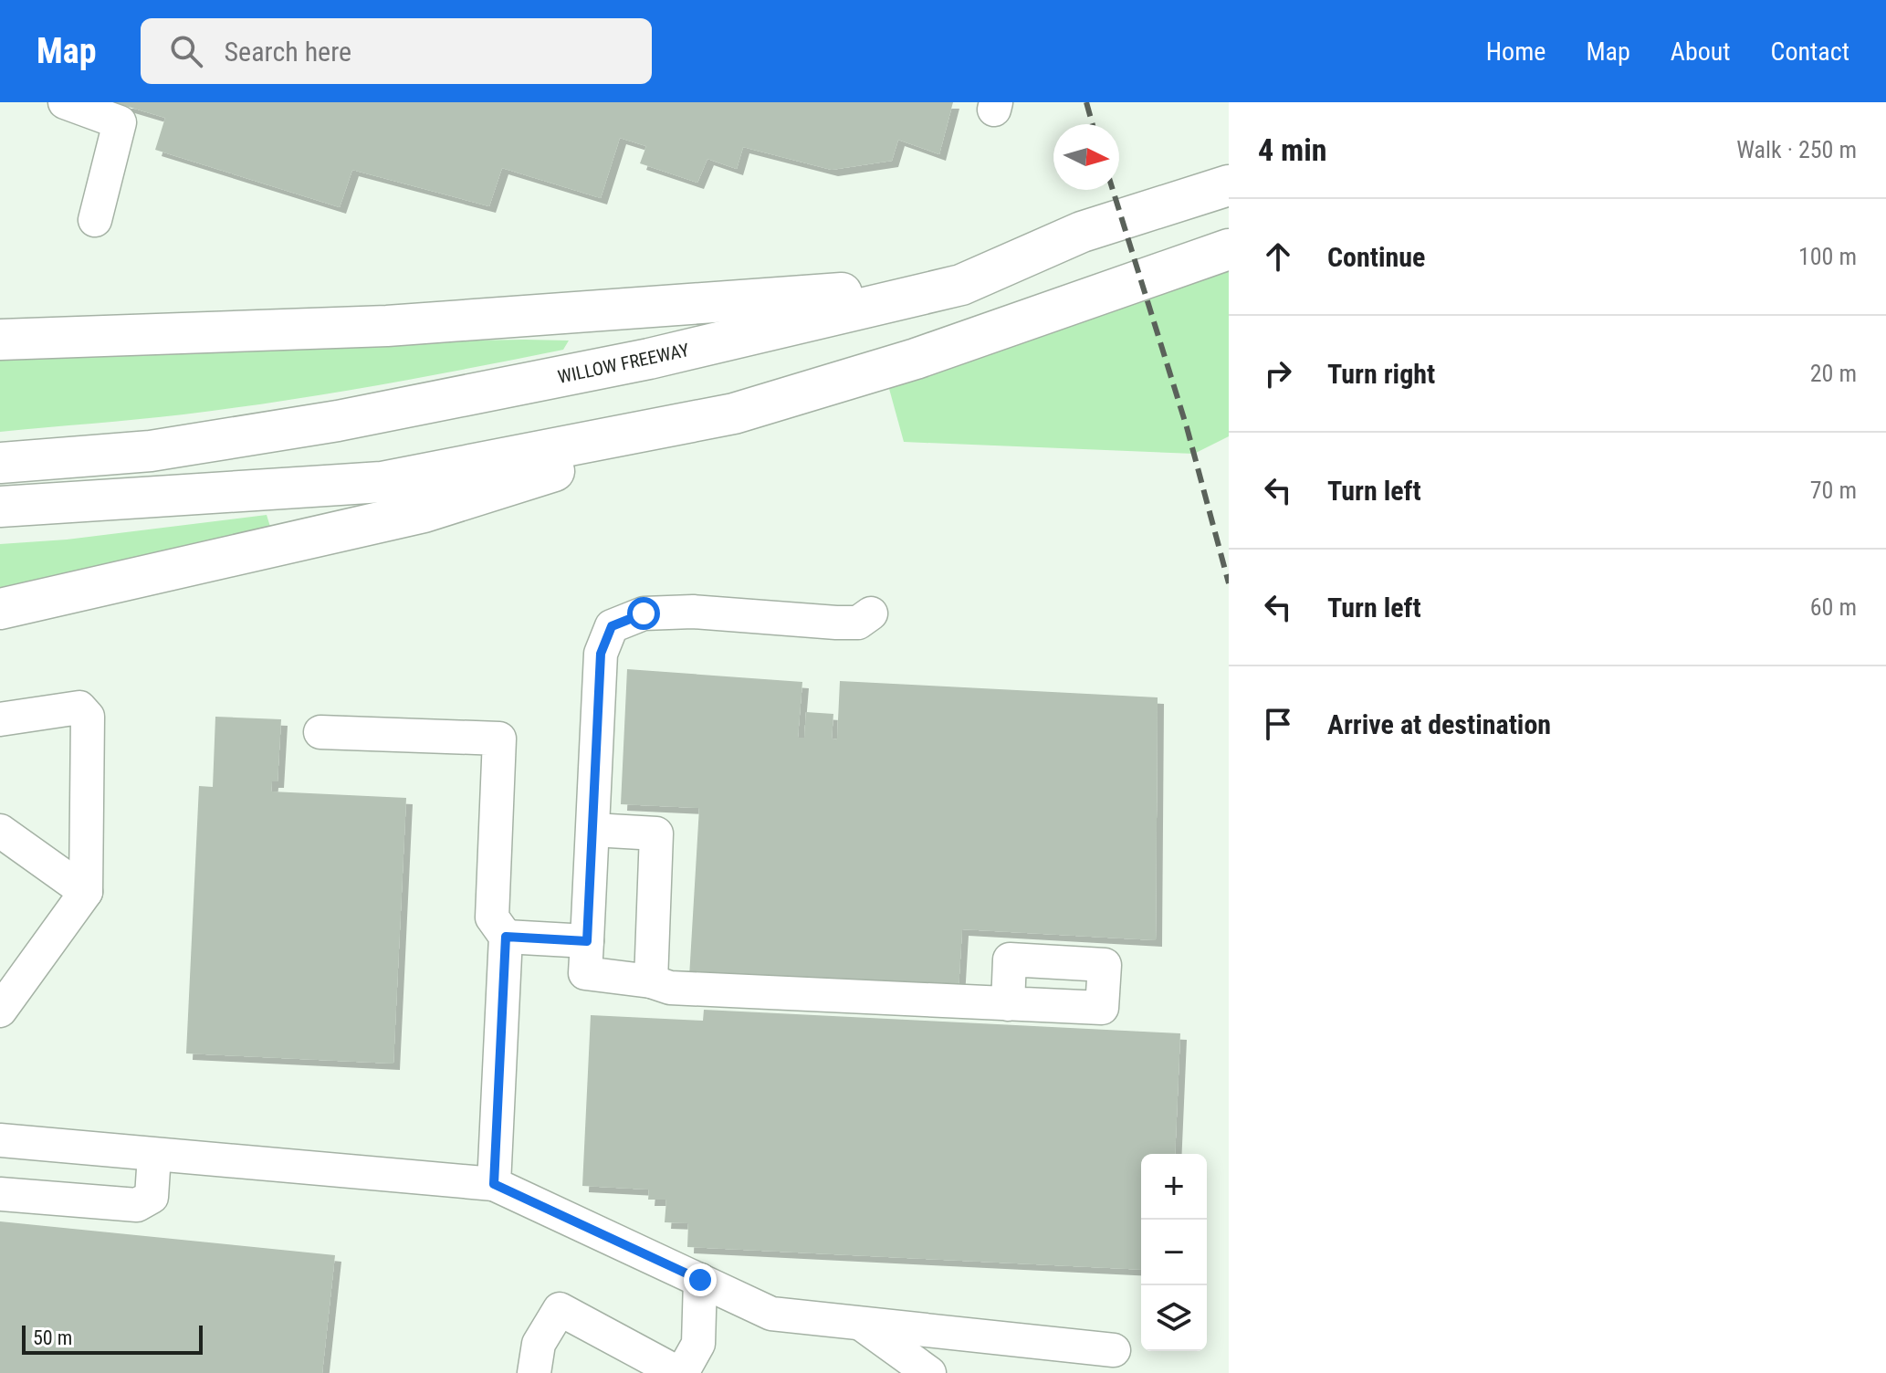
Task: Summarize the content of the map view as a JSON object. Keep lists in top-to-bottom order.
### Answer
{
  "streets": {
    "highway": ["WILLOW FREEWAY"]
  },
  "scale_bar": "50 m",
  "north": "right",
  "page": {
    "header": "Map",
    "search": "Search here",
    "nav": [
      "Home",
      "Map",
      "About",
      "Contact"
    ],
    "heading": ["4 min", "Walk · 250 m"],
    "list": [
      ["Continue", "100 m"],
      ["Turn right", "20 m"],
      ["Turn left", "70 m"],
      ["Turn left", "60 m"],
      "Arrive at destination"
    ],
    "map_buttons": ["+", "−"],
    "scale": "50 m"
  }
}
